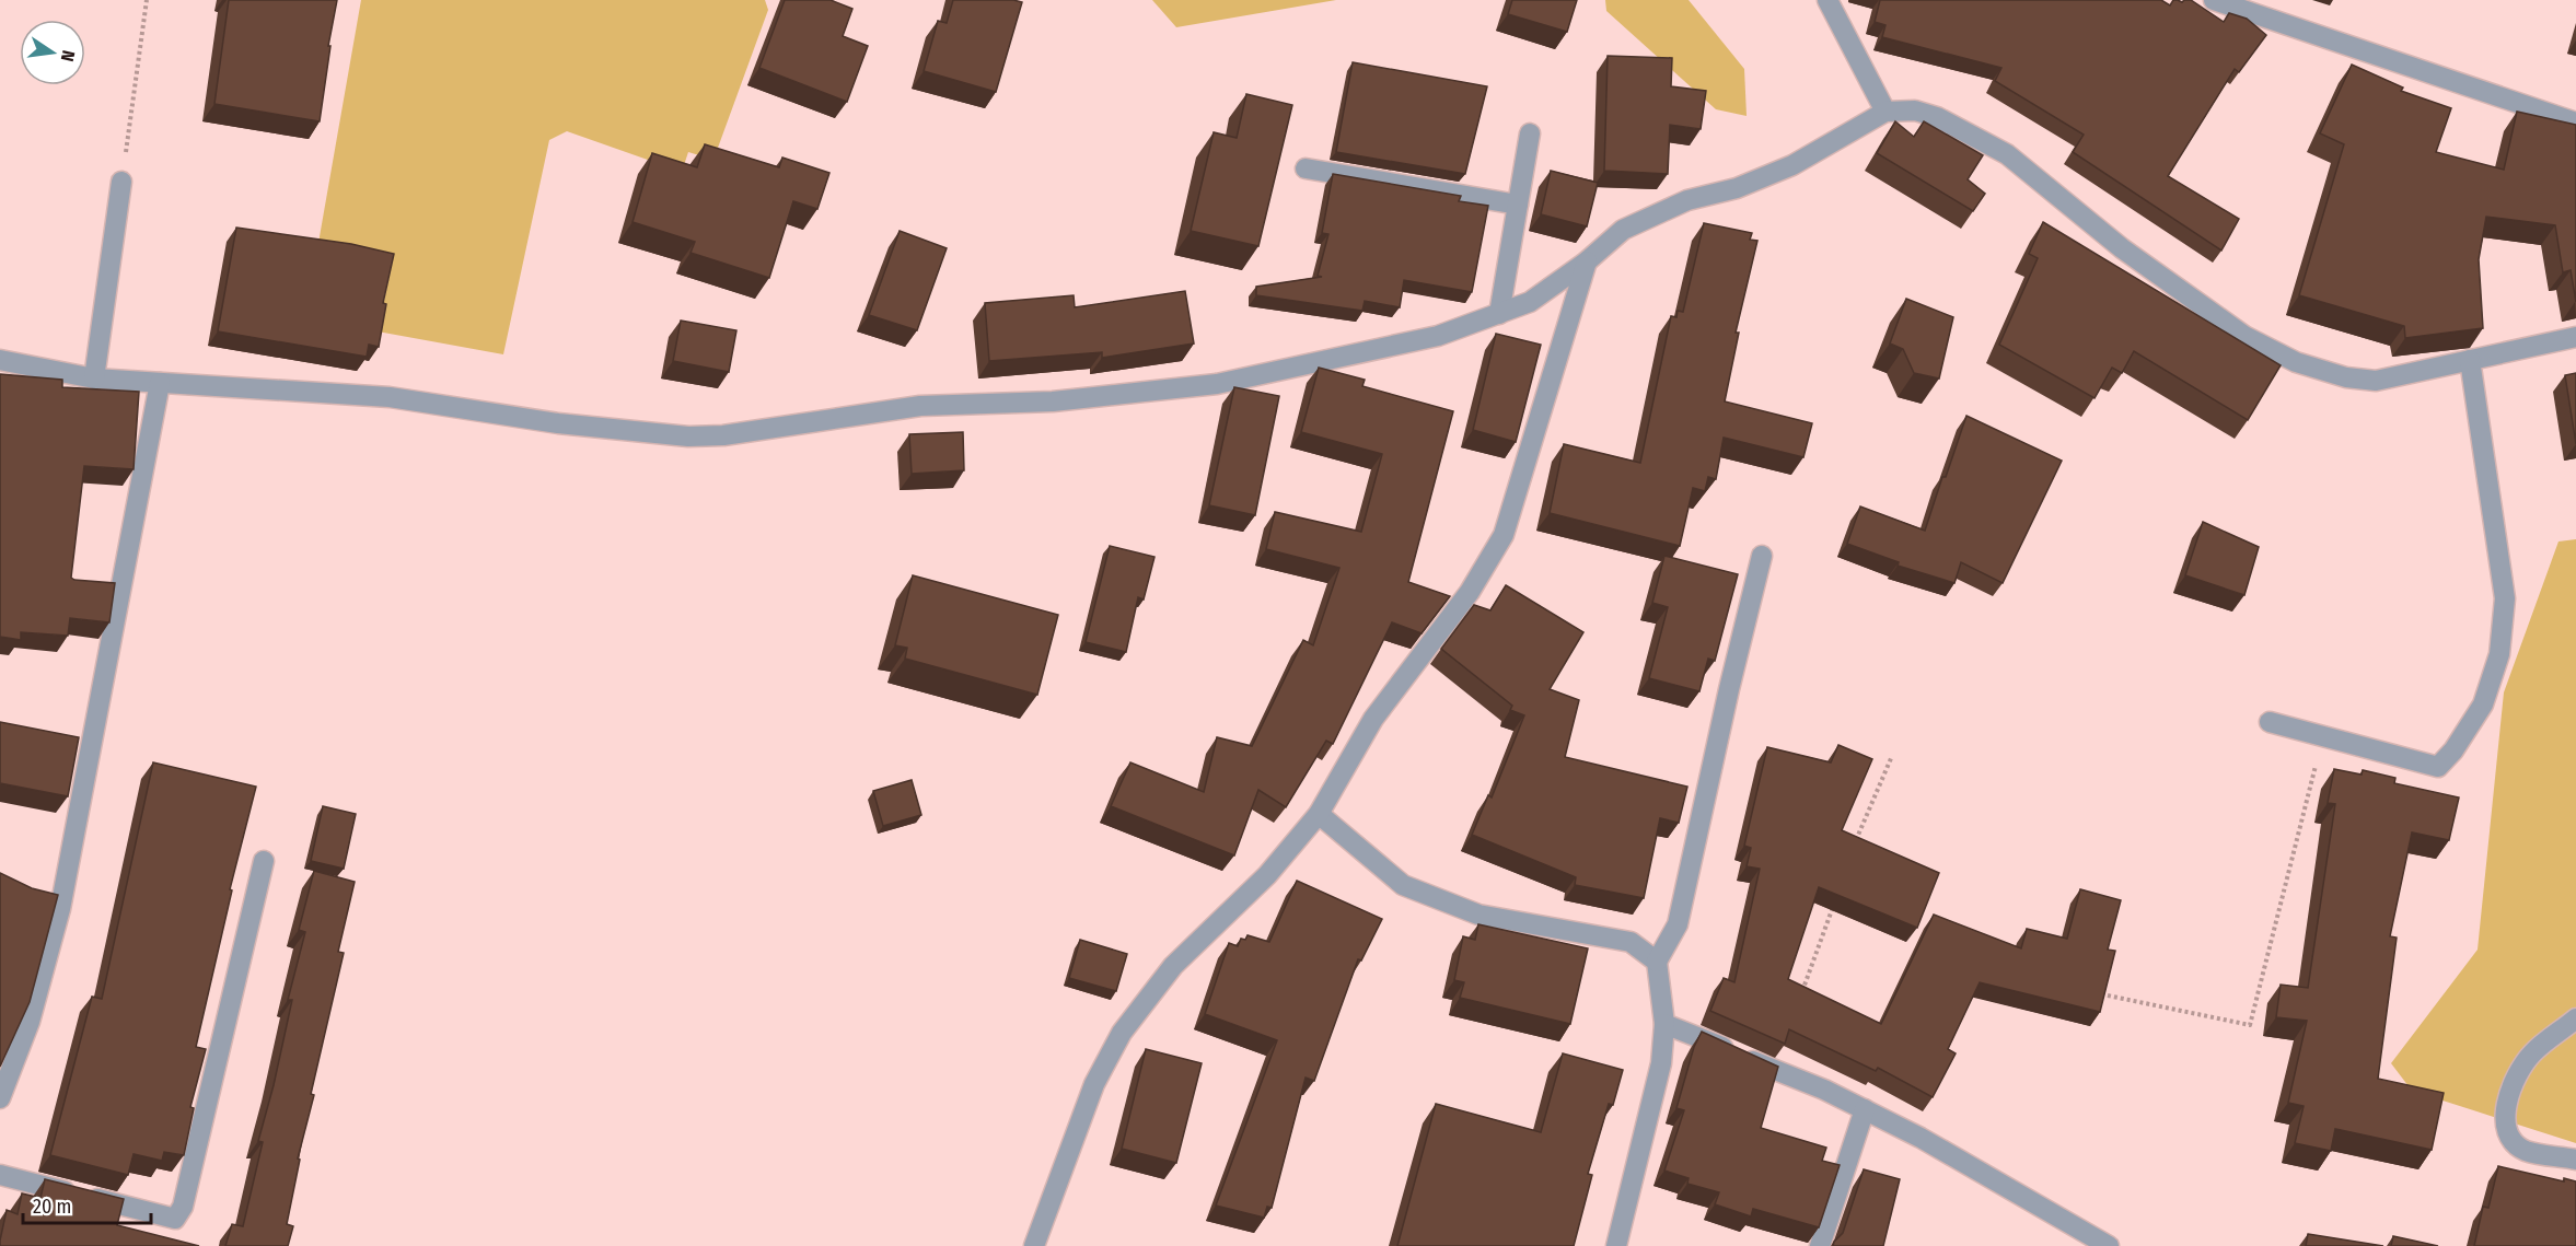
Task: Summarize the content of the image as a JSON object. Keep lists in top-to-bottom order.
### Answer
{
  "scale_bar": "20 m",
  "north": "right"
}
